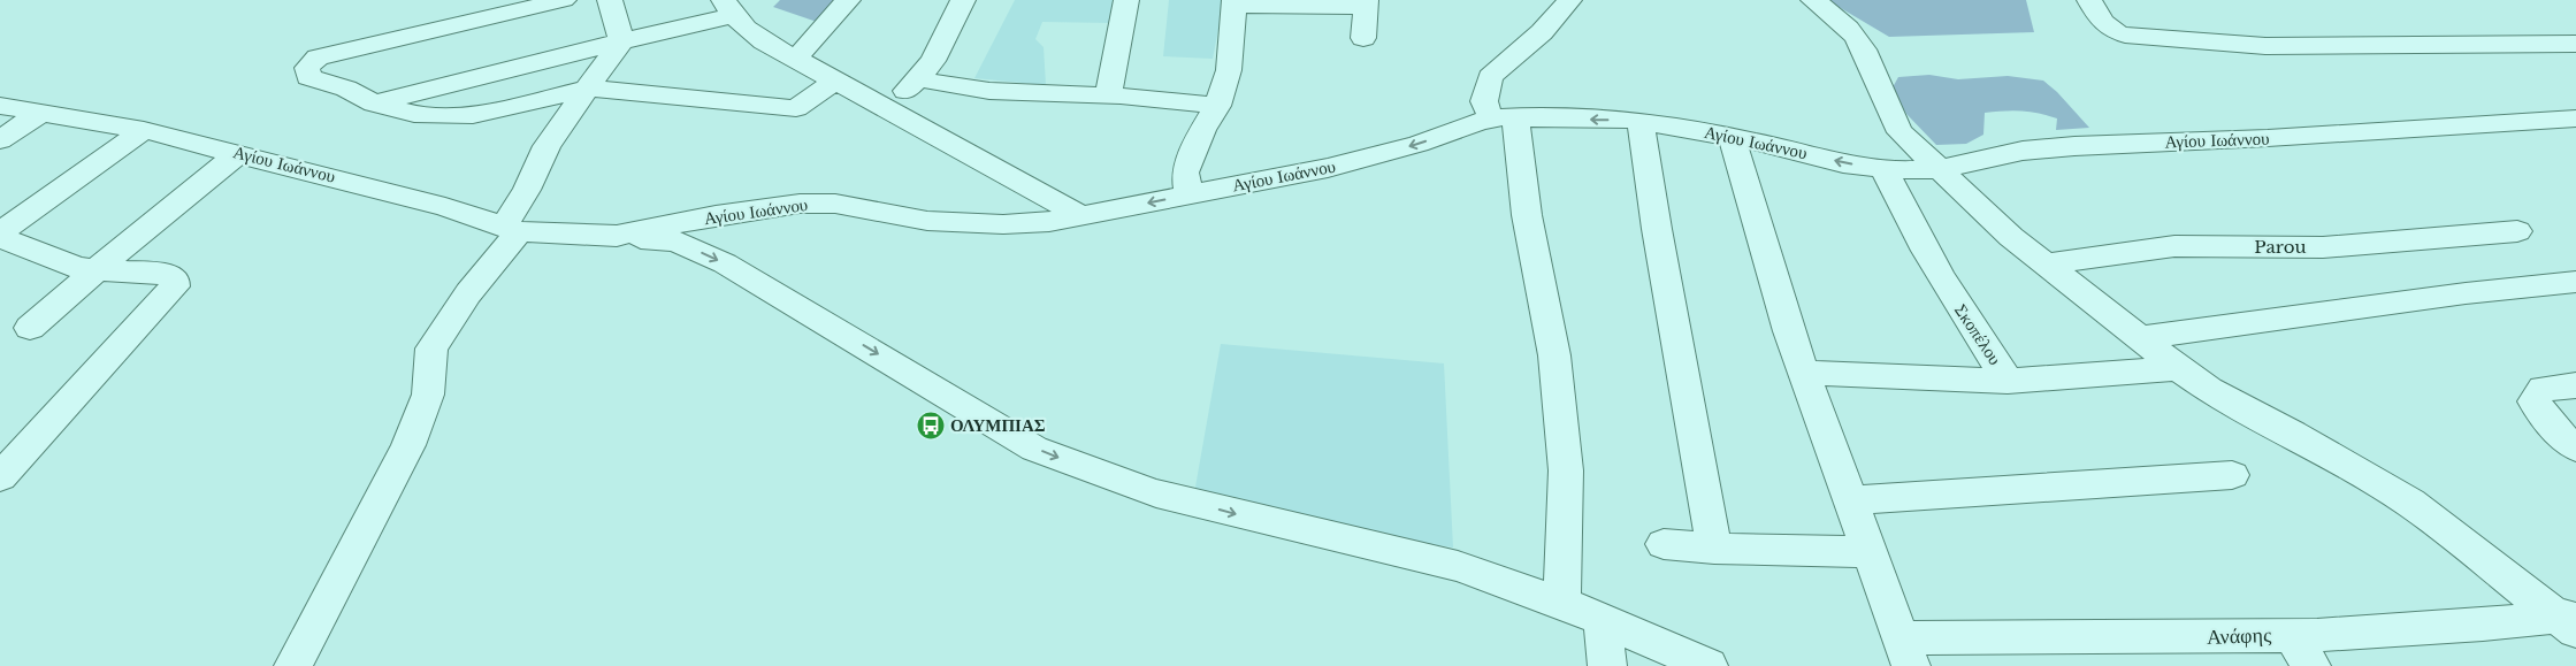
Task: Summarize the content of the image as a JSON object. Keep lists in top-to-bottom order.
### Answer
{
  "streets": {
    "street": [
      "Αγίου Ιωάννου",
      "Parou",
      "Σκοπέλου",
      "Ανάφης"
    ]
  },
  "crossings": [
    ["Αγίου Ιωάννου", "Σκοπέλου"]
  ],
  "places": {
    "bus stop": ["ΟΛΥΜΠΙΑΣ"]
  }
}
